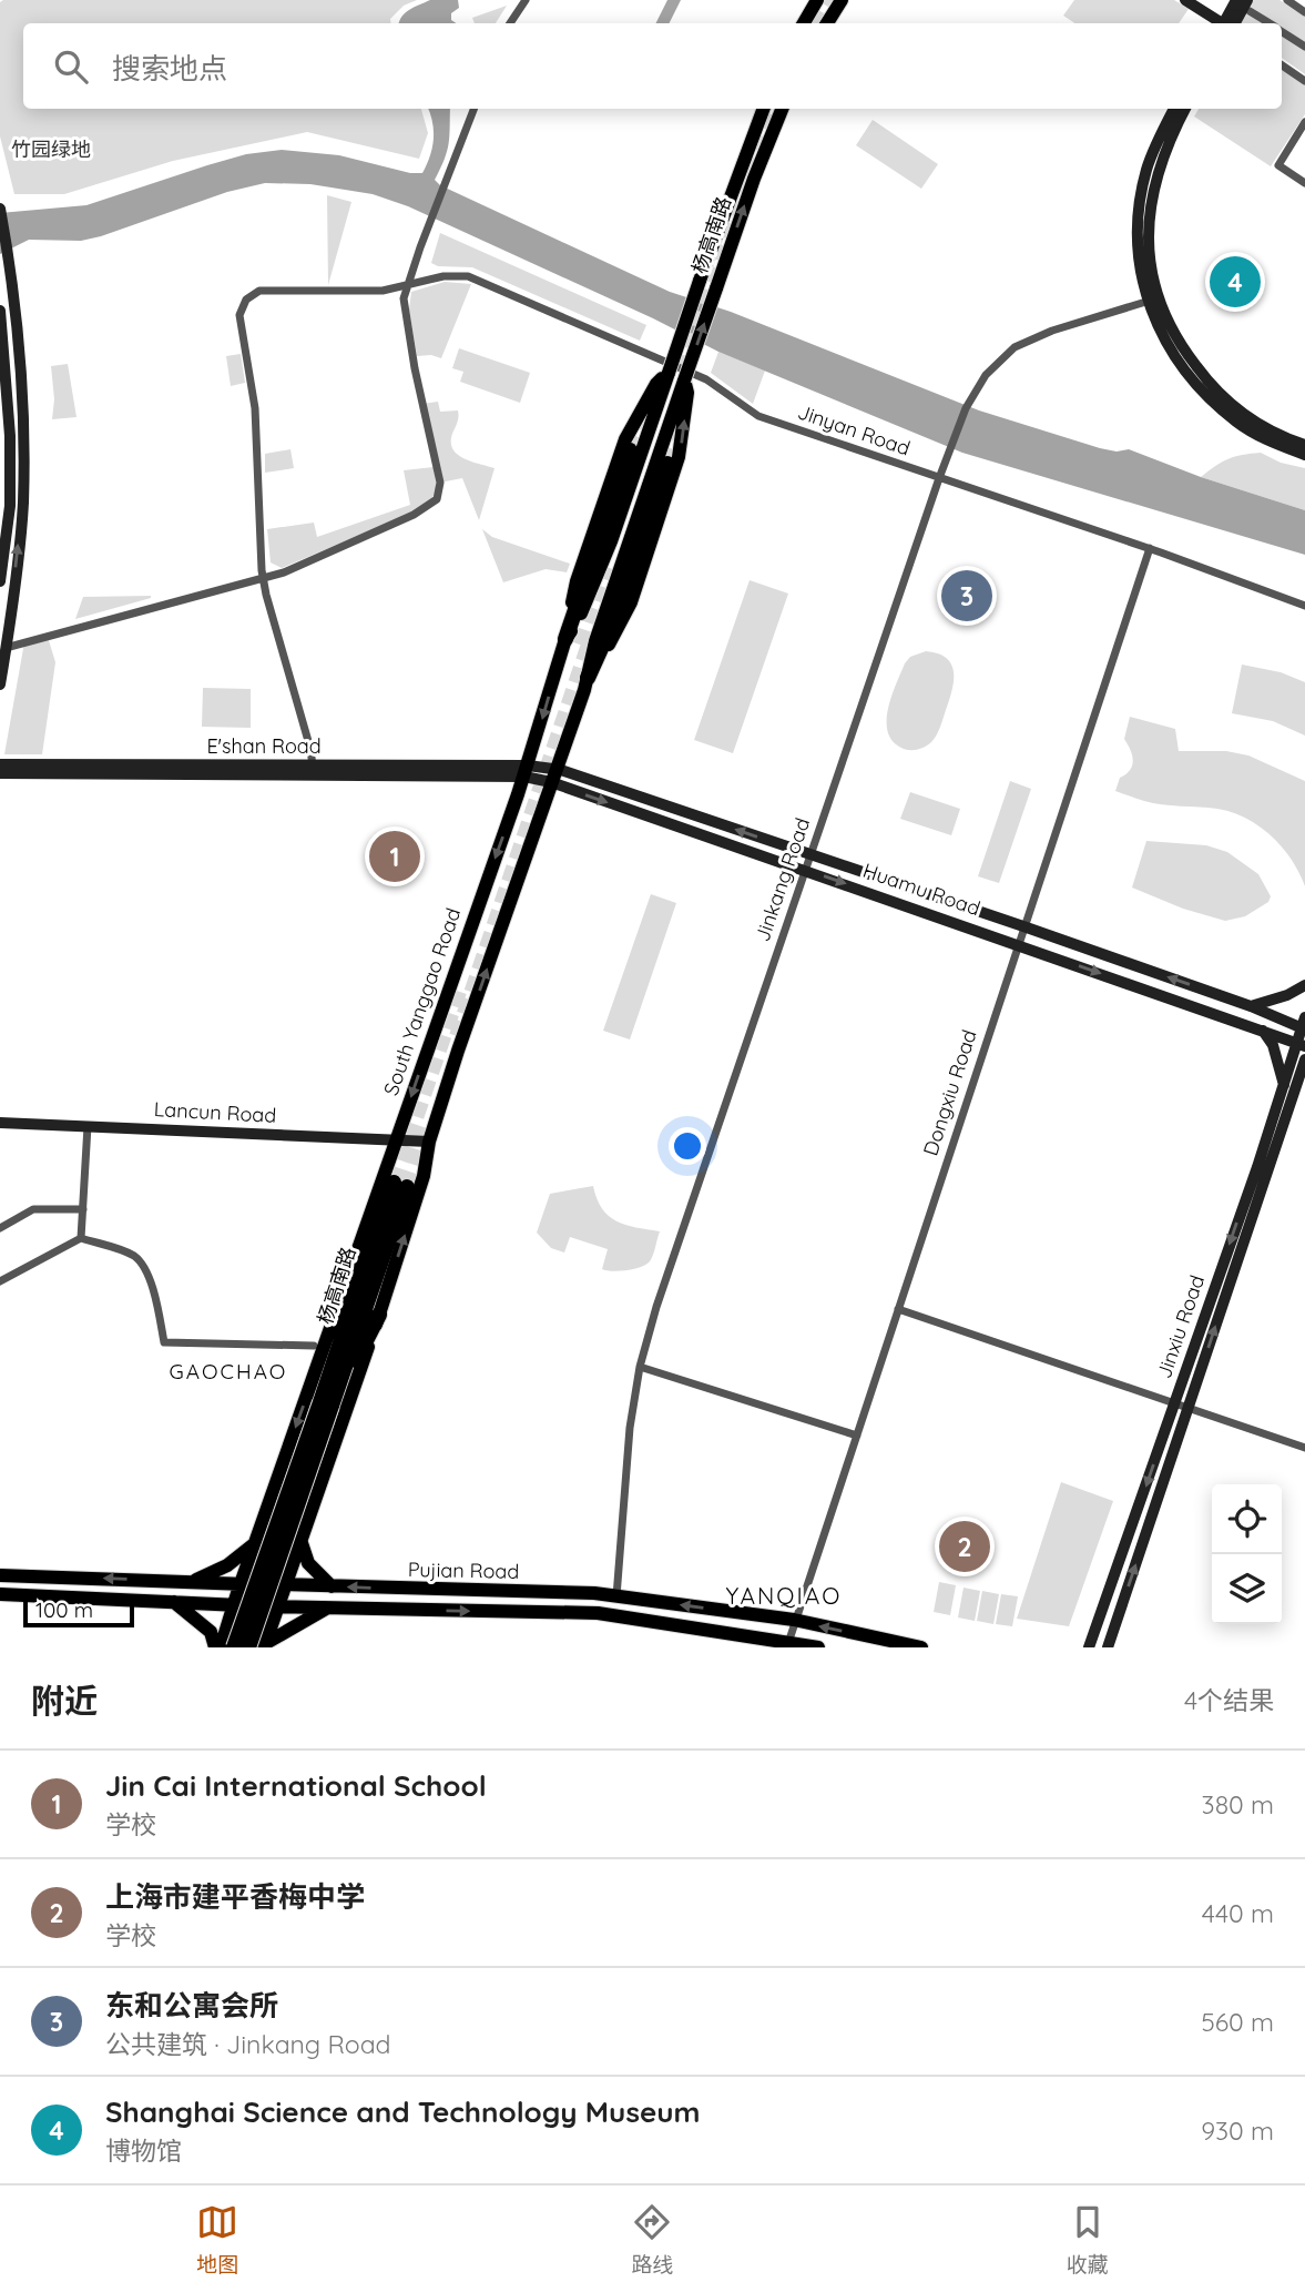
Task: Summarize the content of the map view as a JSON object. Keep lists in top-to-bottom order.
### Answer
{
  "streets": {
    "highway": ["杨高南路"],
    "main road": [
      "E'shan Road",
      "Huamu Road",
      "South Yanggao Road",
      "Lancun Road",
      "Jinxiu Road",
      "Pujian Road"
    ],
    "street": ["Jinyan Road", "Jinkang Road", "Dongxiu Road"]
  },
  "crossings": [
    ["杨高南路", "South Yanggao Road"],
    ["Jinyan Road", "Jinkang Road"],
    ["Jinyan Road", "Dongxiu Road"],
    ["E'shan Road", "Huamu Road"],
    ["E'shan Road", "South Yanggao Road"],
    ["Jinkang Road", "Huamu Road"],
    ["Jinkang Road", "Pujian Road"],
    ["Huamu Road", "South Yanggao Road"],
    ["Huamu Road", "Dongxiu Road"],
    ["Huamu Road", "Jinxiu Road"],
    ["South Yanggao Road", "Lancun Road"],
    ["South Yanggao Road", "Pujian Road"],
    ["Dongxiu Road", "Pujian Road"]
  ],
  "districts": ["GAOCHAO", "YANQIAO"],
  "parks": ["竹园绿地"],
  "scale_bar": "100 m",
  "page": {
    "search": "搜索地点",
    "pins": [
      "4",
      "3",
      "1",
      "2"
    ],
    "scale": "100 m",
    "heading": ["附近", "4个结果"],
    "list": [
      {
        "mark": "1",
        "name": "Jin Cai International School",
        "note": "学校",
        "value": "380 m"
      },
      {
        "mark": "2",
        "name": "上海市建平香梅中学",
        "note": "学校",
        "value": "440 m"
      },
      {
        "mark": "3",
        "name": "东和公寓会所",
        "note": "公共建筑 · Jinkang Road",
        "value": "560 m"
      },
      {
        "mark": "4",
        "name": "Shanghai Science and Technology Museum",
        "note": "博物馆",
        "value": "930 m"
      }
    ],
    "nav": ["地图", "路线", "收藏"]
  }
}
